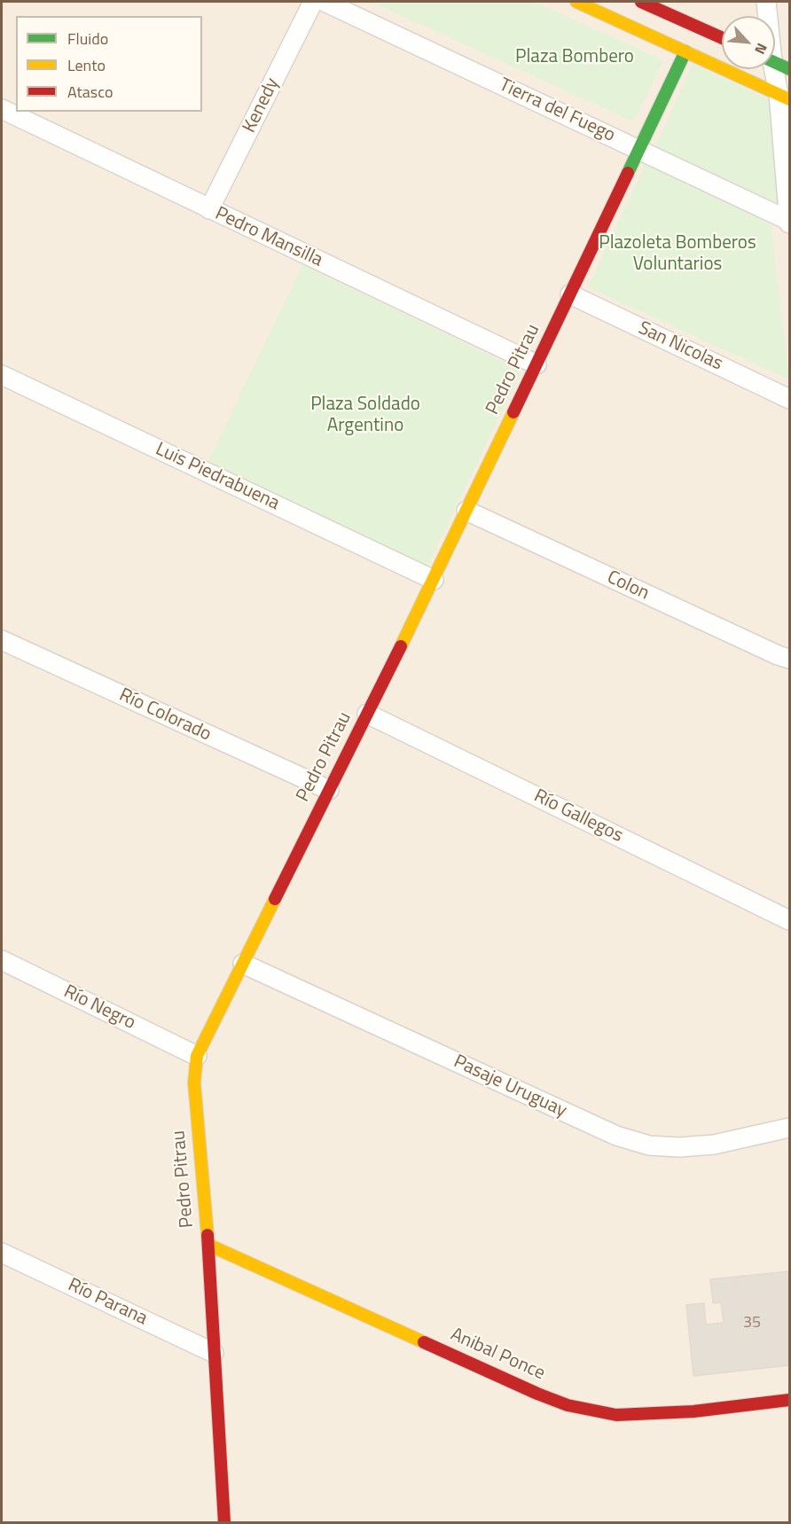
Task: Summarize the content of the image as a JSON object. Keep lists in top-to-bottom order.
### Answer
{
  "streets": {
    "street": [
      "Kenedy",
      "Tierra del Fuego",
      "Pedro Mansilla",
      "San Nicolas",
      "Pedro Pitrau",
      "Luis Piedrabuena",
      "Colon",
      "Río Colorado",
      "Río Gallegos",
      "Río Negro",
      "Pasaje Uruguay",
      "Río Parana",
      "Anibal Ponce"
    ]
  },
  "crossings": [
    ["Kenedy", "Pedro Mansilla"],
    ["Tierra del Fuego", "Pedro Pitrau"],
    ["Pedro Mansilla", "Pedro Pitrau"],
    ["San Nicolas", "Pedro Pitrau"],
    ["Pedro Pitrau", "Luis Piedrabuena"],
    ["Pedro Pitrau", "Colon"],
    ["Pedro Pitrau", "Río Colorado"],
    ["Pedro Pitrau", "Río Gallegos"],
    ["Pedro Pitrau", "Río Negro"],
    ["Pedro Pitrau", "Pasaje Uruguay"],
    ["Pedro Pitrau", "Río Parana"],
    ["Pedro Pitrau", "Anibal Ponce"]
  ],
  "parks": ["Plaza Bombero", "Plazoleta Bomberos Voluntarios", "Plaza Soldado Argentino"],
  "house_numbers": ["35"],
  "legend": ["Fluido", "Lento", "Atasco"],
  "north": "bottom right"
}
